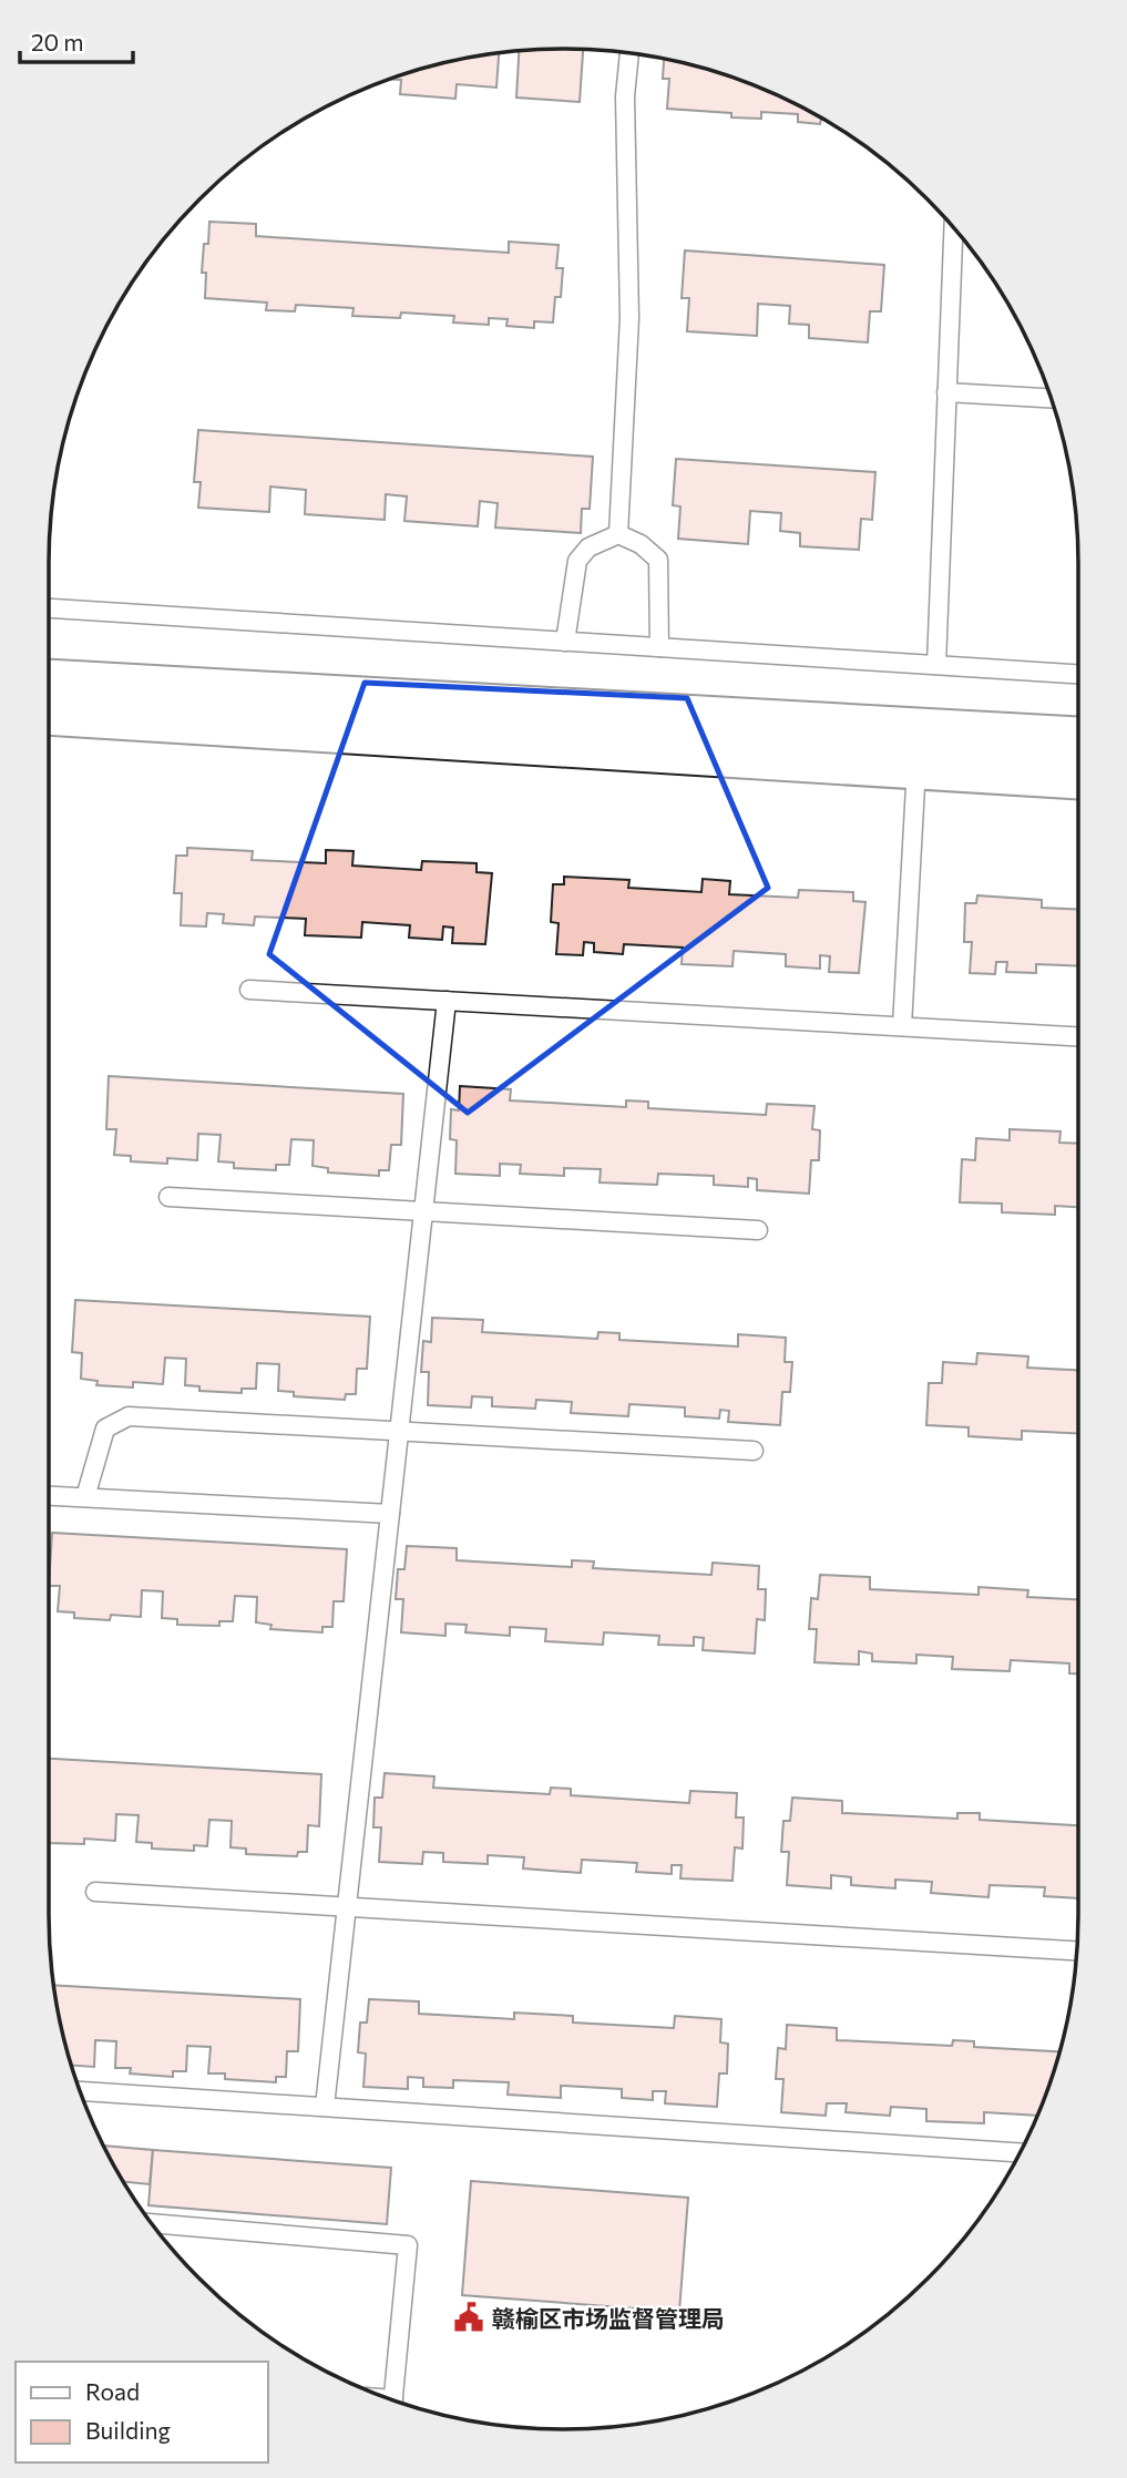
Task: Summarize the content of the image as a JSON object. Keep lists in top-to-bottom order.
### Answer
{
  "places": {
    "public building": ["赣榆区市场监督管理局"]
  },
  "legend": ["Road", "Building"],
  "scale_bar": "20 m"
}
